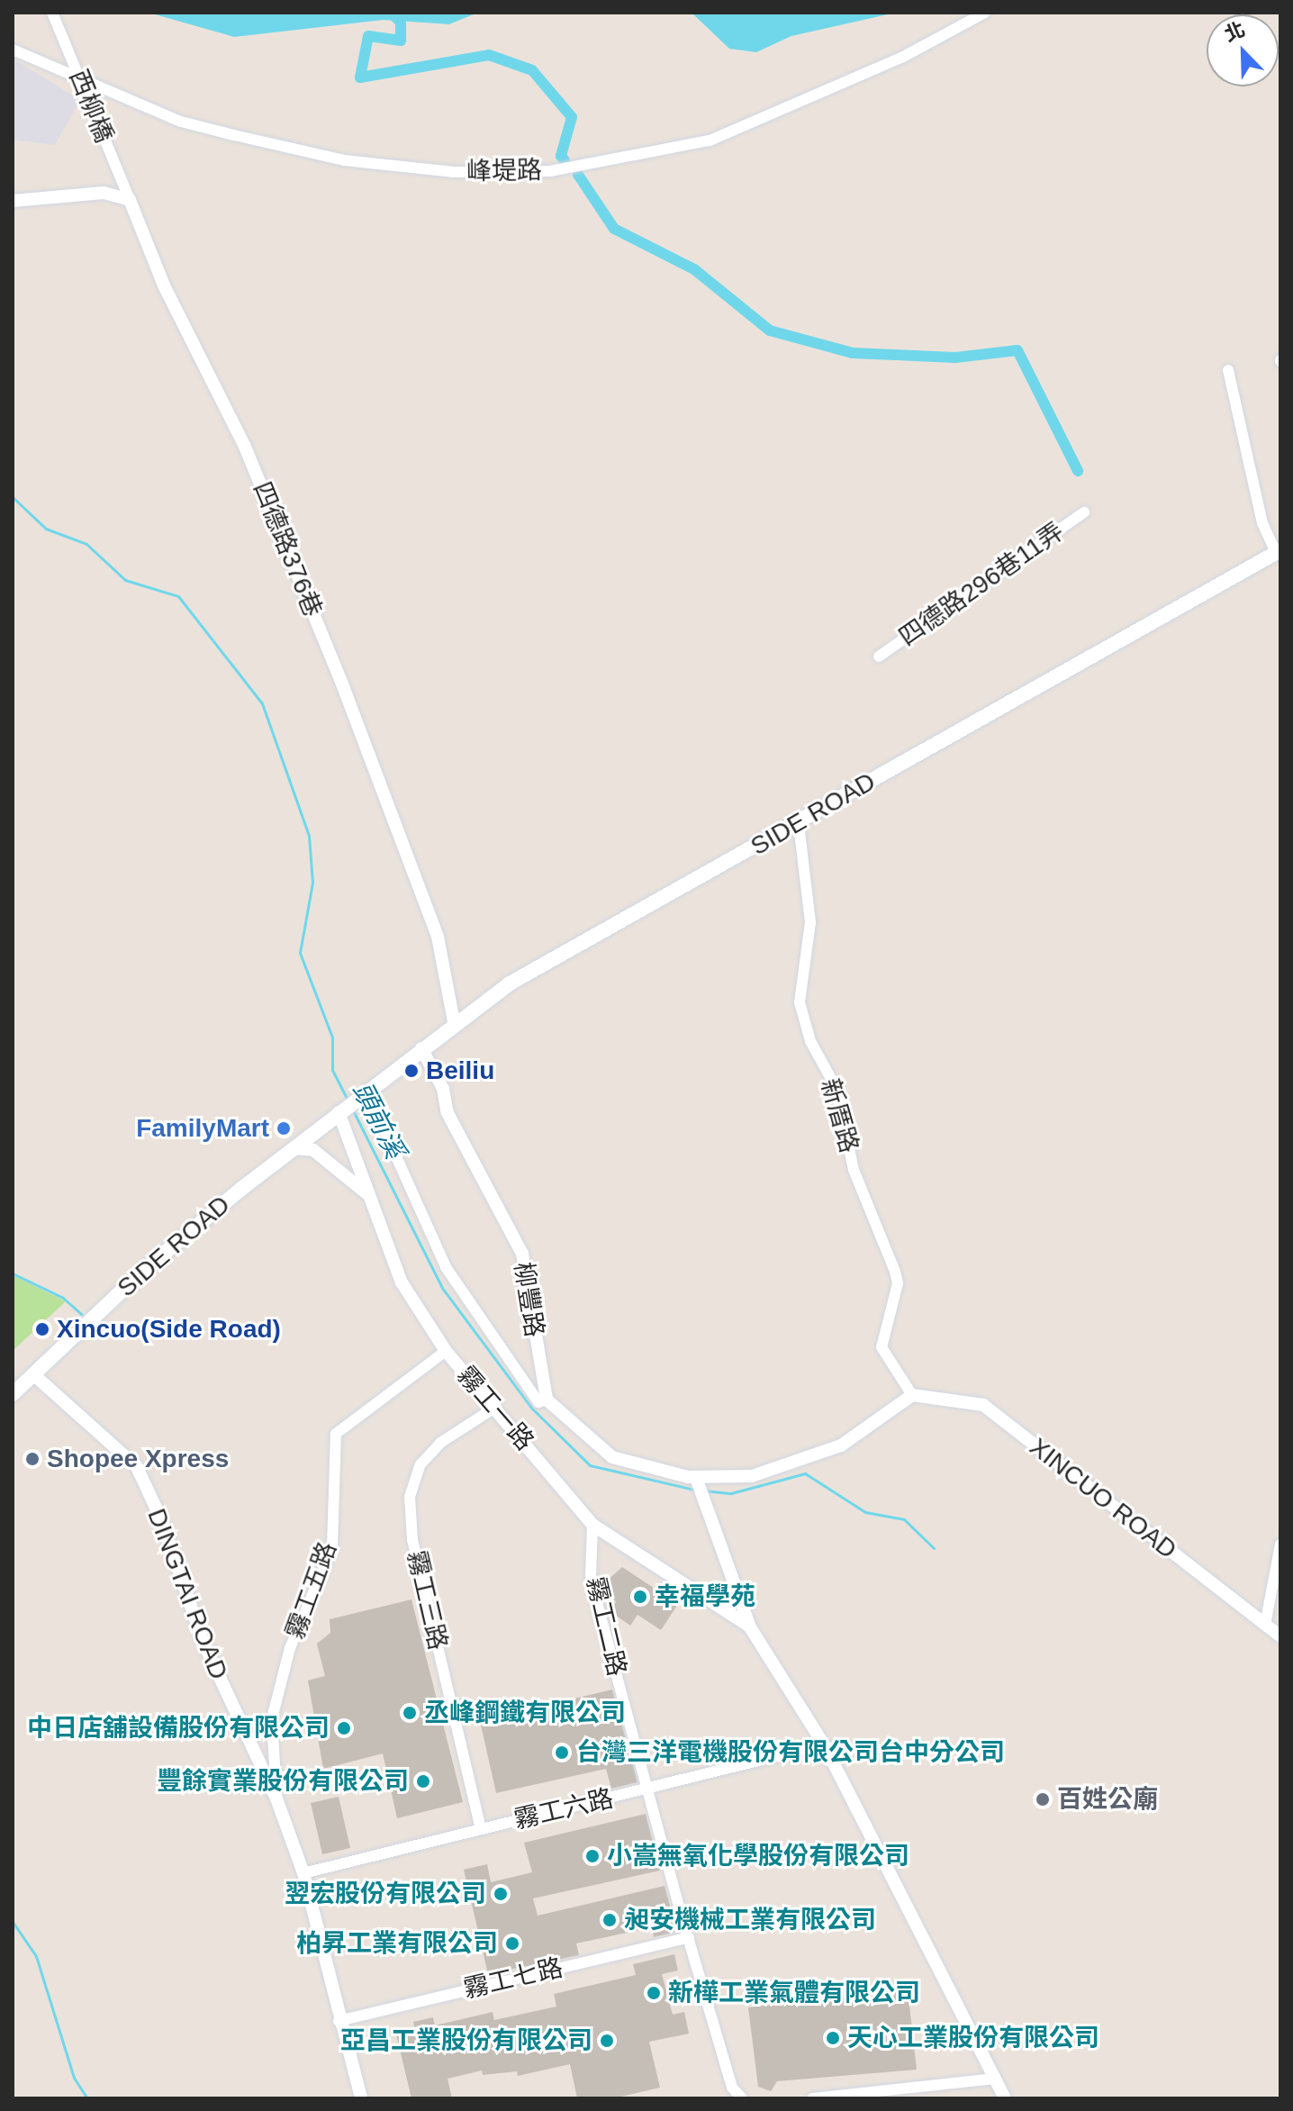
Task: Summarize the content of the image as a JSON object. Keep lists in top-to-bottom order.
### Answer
{
  "streets": {
    "main road": ["SIDE ROAD"],
    "street": [
      "西柳橋",
      "峰堤路",
      "四德路376巷",
      "四德路296巷11弄",
      "新厝路",
      "柳豐路",
      "霧工一路",
      "XINCUO ROAD",
      "霧工五路",
      "DINGTAI ROAD",
      "霧工三路",
      "霧工二路",
      "霧工六路",
      "霧工七路"
    ]
  },
  "crossings": [
    ["西柳橋", "峰堤路"],
    ["西柳橋", "四德路376巷"],
    ["四德路376巷", "SIDE ROAD"],
    ["SIDE ROAD", "新厝路"],
    ["SIDE ROAD", "柳豐路"],
    ["SIDE ROAD", "霧工一路"],
    ["SIDE ROAD", "DINGTAI ROAD"],
    ["新厝路", "XINCUO ROAD"],
    ["霧工一路", "霧工五路"],
    ["霧工一路", "霧工三路"],
    ["霧工一路", "霧工二路"],
    ["霧工五路", "DINGTAI ROAD"],
    ["DINGTAI ROAD", "霧工六路"],
    ["DINGTAI ROAD", "霧工七路"],
    ["霧工三路", "霧工六路"],
    ["霧工二路", "霧工六路"],
    ["霧工二路", "霧工七路"]
  ],
  "water": ["頭前溪"],
  "places": [
    "Beiliu",
    "FamilyMart",
    "Xincuo(Side Road)",
    "Shopee Xpress",
    "幸福學苑",
    "丞峰鋼鐵有限公司",
    "中日店舖設備股份有限公司",
    "台灣三洋電機股份有限公司台中分公司",
    "豐餘實業股份有限公司",
    "百姓公廟",
    "小嵩無氧化學股份有限公司",
    "翌宏股份有限公司",
    "昶安機械工業有限公司",
    "柏昇工業有限公司",
    "新樺工業氣體有限公司",
    "天心工業股份有限公司",
    "亞昌工業股份有限公司"
  ],
  "north": "top left"
}
